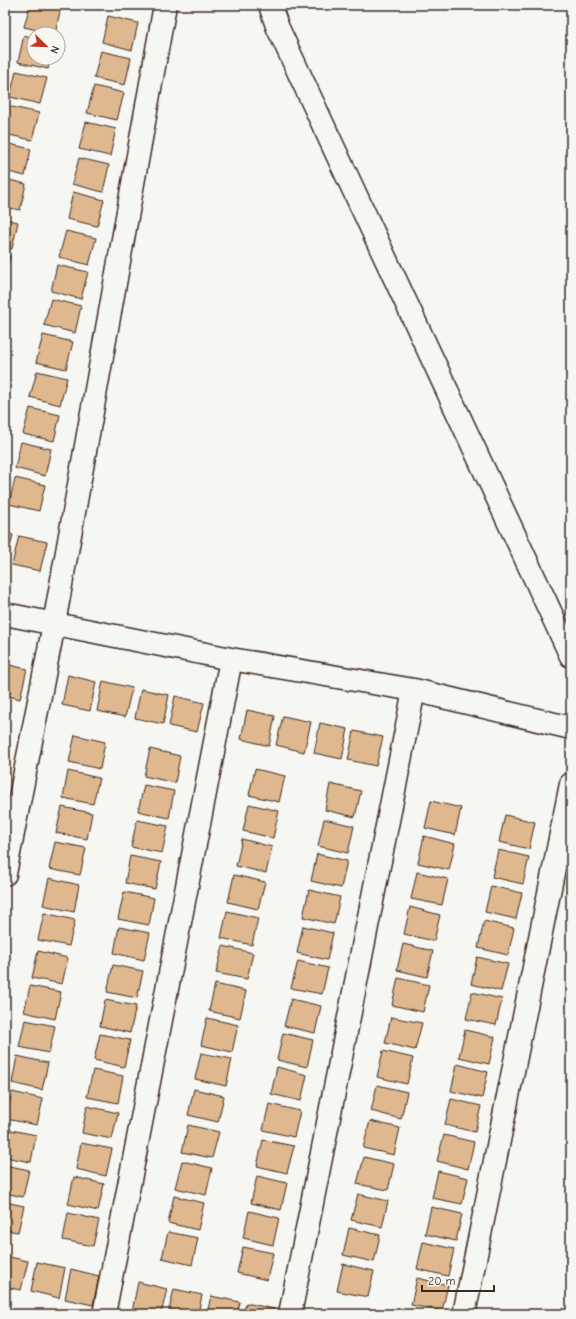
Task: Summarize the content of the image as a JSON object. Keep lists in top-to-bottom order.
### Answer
{
  "scale_bar": "20 m",
  "north": "bottom right"
}
